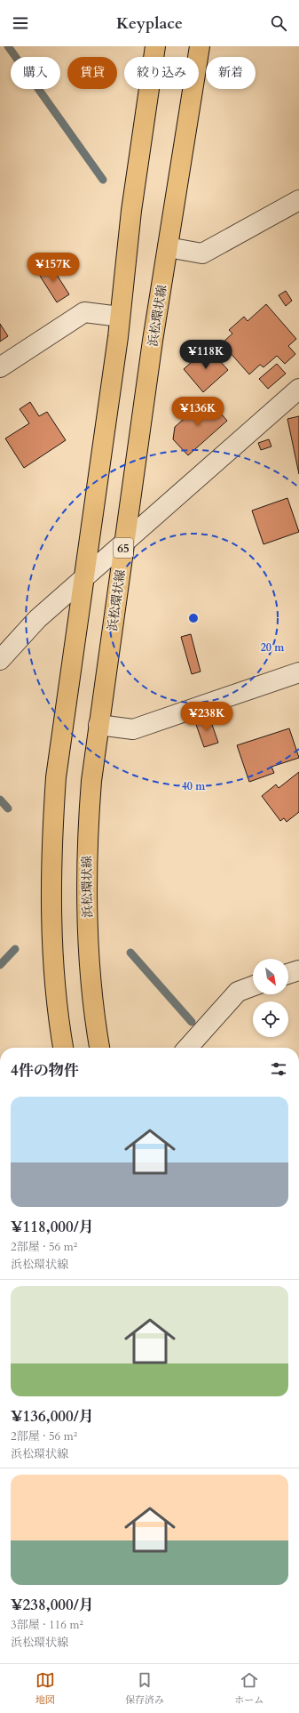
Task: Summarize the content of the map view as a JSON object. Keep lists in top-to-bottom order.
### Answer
{
  "streets": {
    "main road": ["浜松環状線", "65"]
  },
  "north": "bottom right",
  "page": {
    "header": "Keyplace",
    "chip": [
      "購入",
      "賃貸",
      "絞り込み",
      "新着"
    ],
    "price": [
      "¥157K",
      "¥118K",
      "¥136K",
      "¥238K"
    ],
    "heading": "4件の物件",
    "list": [
      {
        "name": "¥118,000/月",
        "note": "2部屋 · 56 m² · 浜松環状線"
      },
      {
        "name": "¥136,000/月",
        "note": "2部屋 · 56 m² · 浜松環状線"
      },
      {
        "name": "¥238,000/月",
        "note": "3部屋 · 116 m² · 浜松環状線"
      }
    ],
    "tabs": ["地図", "保存済み", "ホーム"]
  },
  "rings": ["20 m", "40 m"]
}
